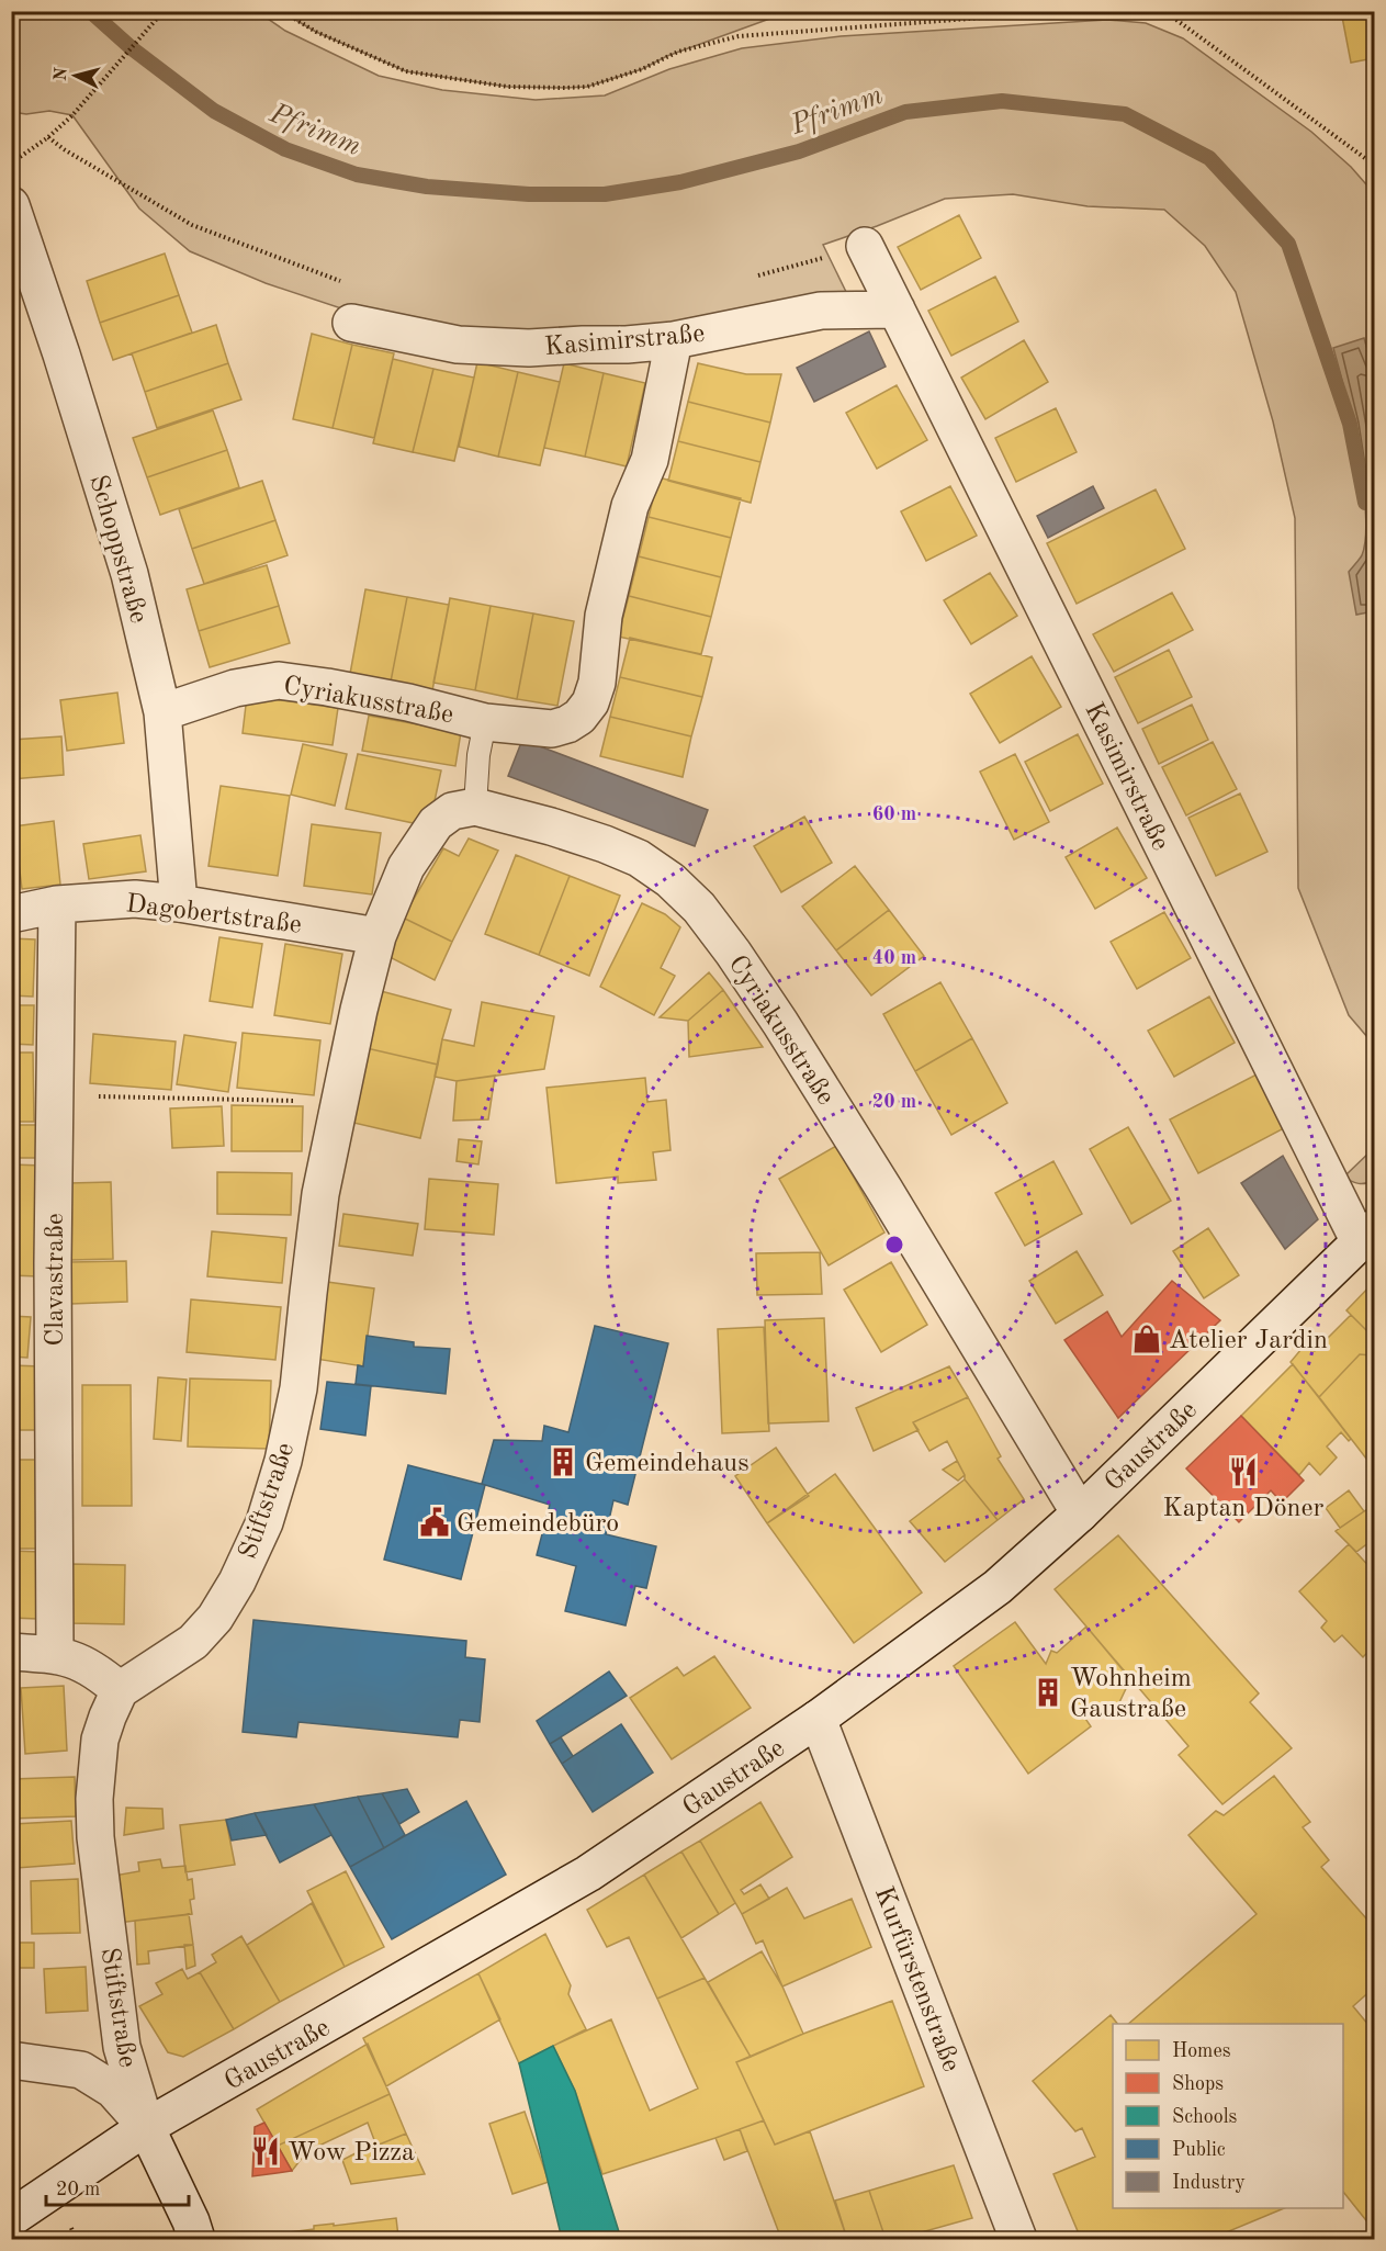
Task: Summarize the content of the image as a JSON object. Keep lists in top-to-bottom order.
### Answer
{
  "streets": {
    "street": [
      "Kasimirstraße",
      "Schoppstraße",
      "Cyriakusstraße",
      "Dagobertstraße",
      "Clavastraße",
      "Gaustraße",
      "Stiftstraße",
      "Kurfürstenstraße"
    ]
  },
  "crossings": [
    ["Kasimirstraße", "Cyriakusstraße"],
    ["Kasimirstraße", "Gaustraße"],
    ["Schoppstraße", "Cyriakusstraße"],
    ["Schoppstraße", "Dagobertstraße"],
    ["Cyriakusstraße", "Gaustraße"],
    ["Dagobertstraße", "Clavastraße"],
    ["Dagobertstraße", "Stiftstraße"],
    ["Gaustraße", "Stiftstraße"],
    ["Gaustraße", "Kurfürstenstraße"]
  ],
  "water": ["Pfrimm"],
  "places": {
    "shop": ["Atelier Jardin"],
    "building": ["Gemeindehaus", "Wohnheim Gaustraße"],
    "restaurant": ["Kaptan Döner", "Wow Pizza"],
    "public building": ["Gemeindebüro"]
  },
  "legend": [
    "Homes",
    "Shops",
    "Schools",
    "Public",
    "Industry"
  ],
  "scale_bar": "20 m",
  "north": "left",
  "rings": ["60 m", "40 m", "20 m"]
}
